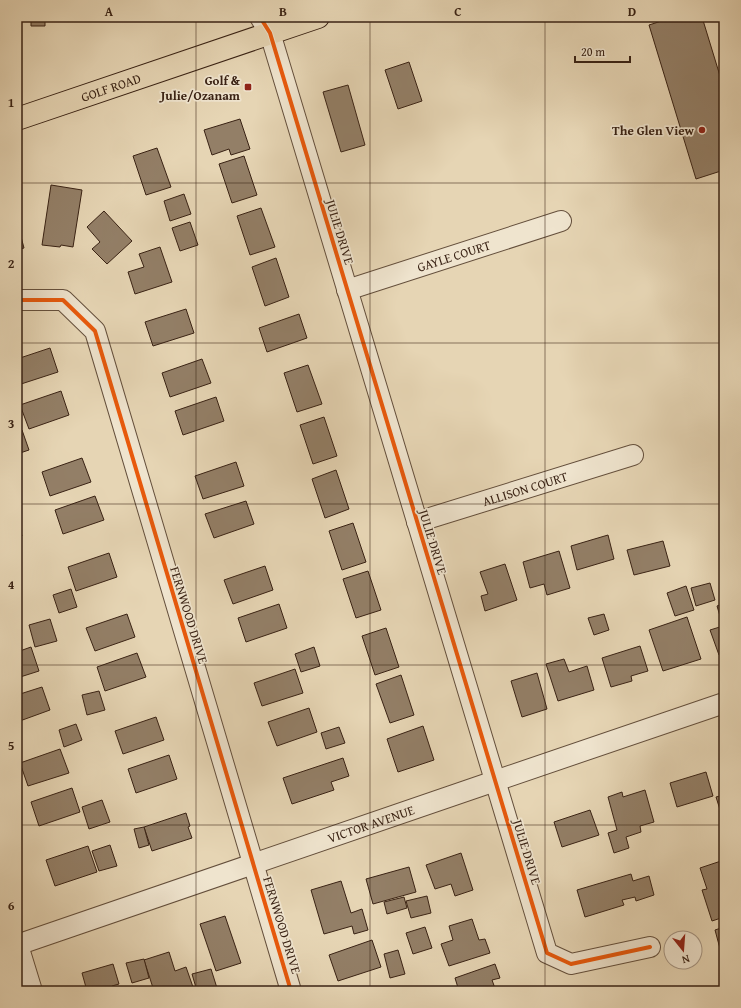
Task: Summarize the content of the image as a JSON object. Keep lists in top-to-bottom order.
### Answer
{
  "streets": {
    "main road": ["GOLF ROAD"],
    "street": [
      "JULIE DRIVE",
      "GAYLE COURT",
      "ALLISON COURT",
      "FERNWOOD DRIVE",
      "VICTOR AVENUE"
    ]
  },
  "crossings": [
    ["GOLF ROAD", "JULIE DRIVE"],
    ["JULIE DRIVE", "GAYLE COURT"],
    ["JULIE DRIVE", "ALLISON COURT"],
    ["JULIE DRIVE", "VICTOR AVENUE"],
    ["FERNWOOD DRIVE", "VICTOR AVENUE"]
  ],
  "places": {
    "transit": ["Golf & Julie/Ozanam"],
    "other": ["The Glen View"]
  },
  "scale_bar": "20 m",
  "north": "bottom",
  "grid": {
    "columns": [
      "A",
      "B",
      "C",
      "D"
    ],
    "rows": [
      "1",
      "2",
      "3",
      "4",
      "5",
      "6"
    ]
  }
}
